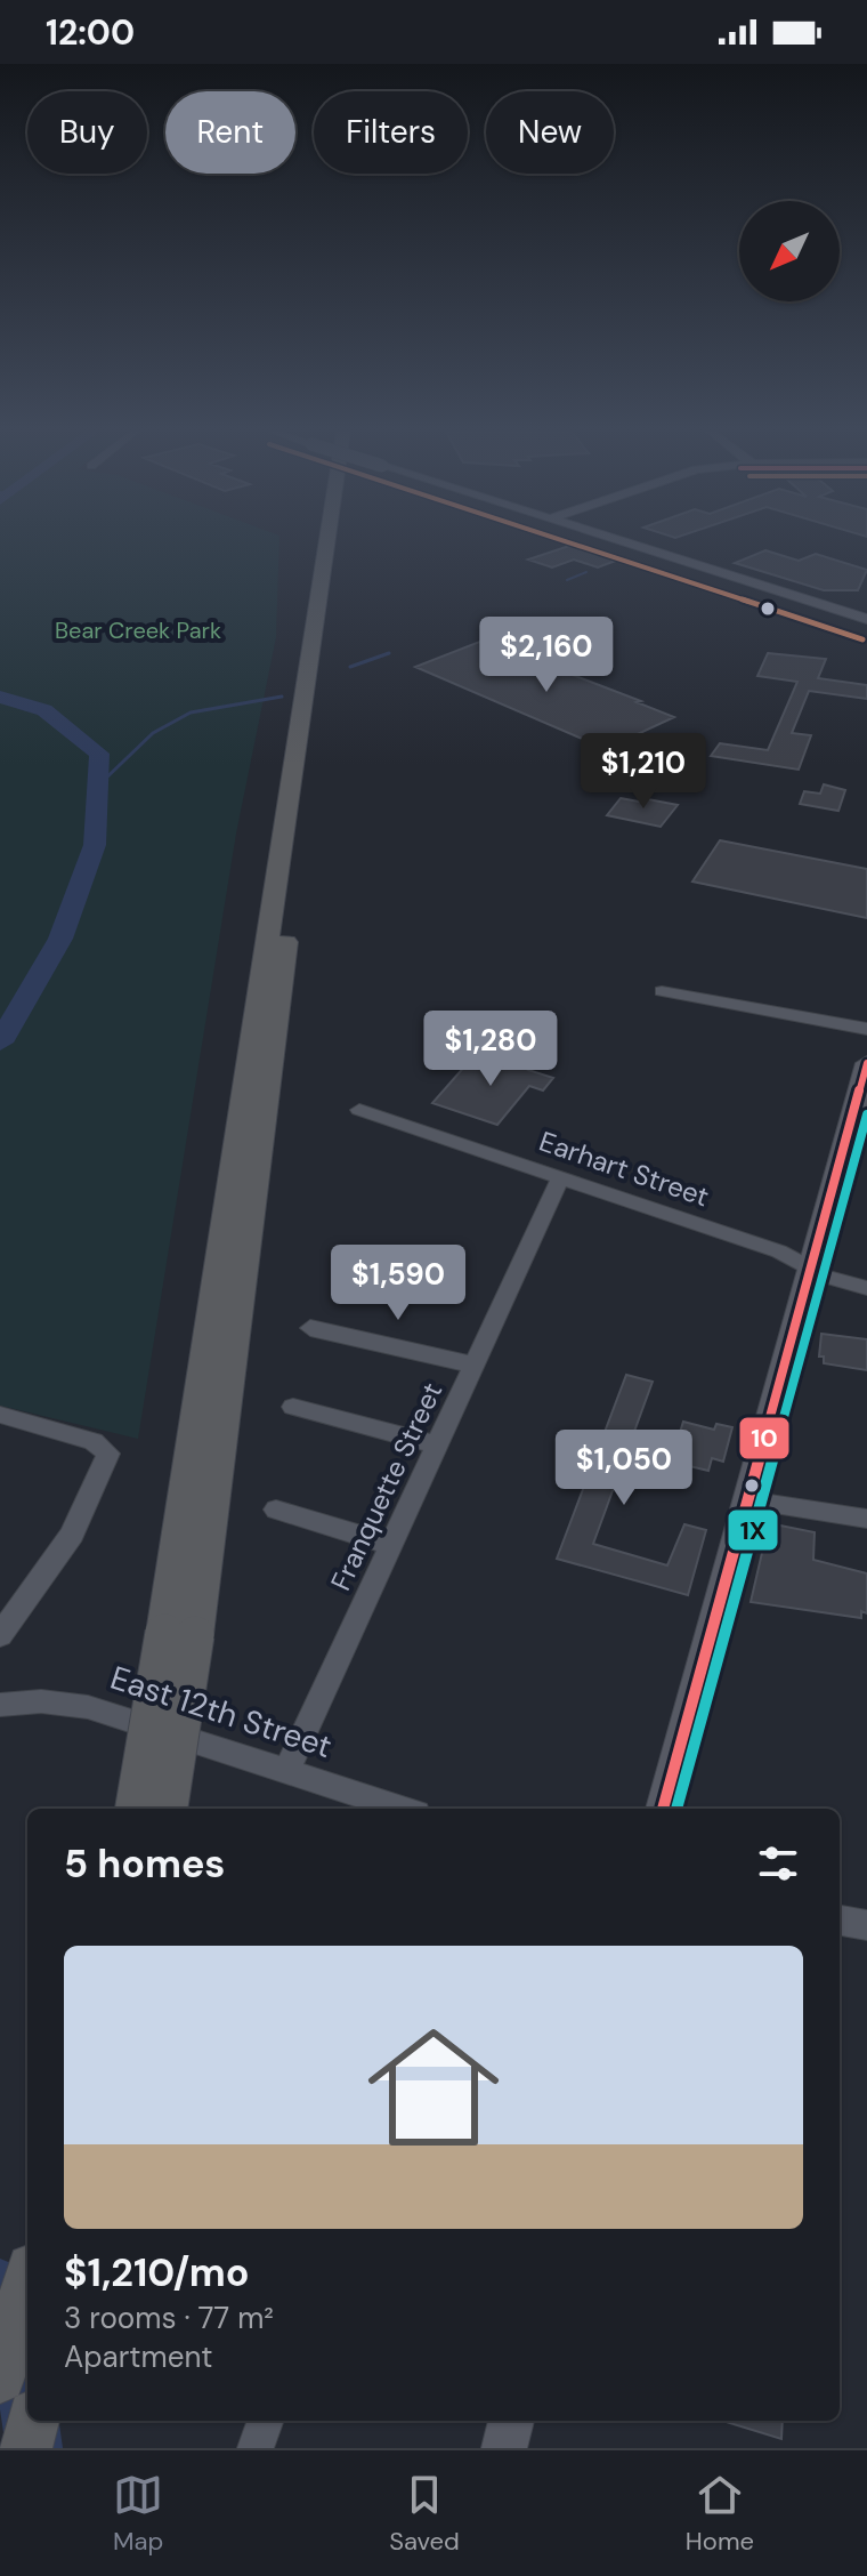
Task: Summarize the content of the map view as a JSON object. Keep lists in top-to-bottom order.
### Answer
{
  "streets": {
    "street": ["Earhart Street", "Franquette Street", "East 12th Street"]
  },
  "crossings": [
    ["Earhart Street", "Franquette Street"],
    ["Franquette Street", "East 12th Street"]
  ],
  "parks": ["Bear Creek Park"],
  "lines": ["transit line 10", "transit line 1X"],
  "north": "bottom left",
  "page": {
    "status": "12:00",
    "chip": [
      "Buy",
      "Rent",
      "Filters",
      "New"
    ],
    "price": [
      "$2,160",
      "$1,210",
      "$1,280",
      "$1,590",
      "$1,050"
    ],
    "heading": "5 homes",
    "list": [
      {
        "name": "$1,210/mo",
        "note": "3 rooms · 77 m² · Apartment"
      }
    ],
    "tabs": ["Map", "Saved", "Home"]
  }
}
